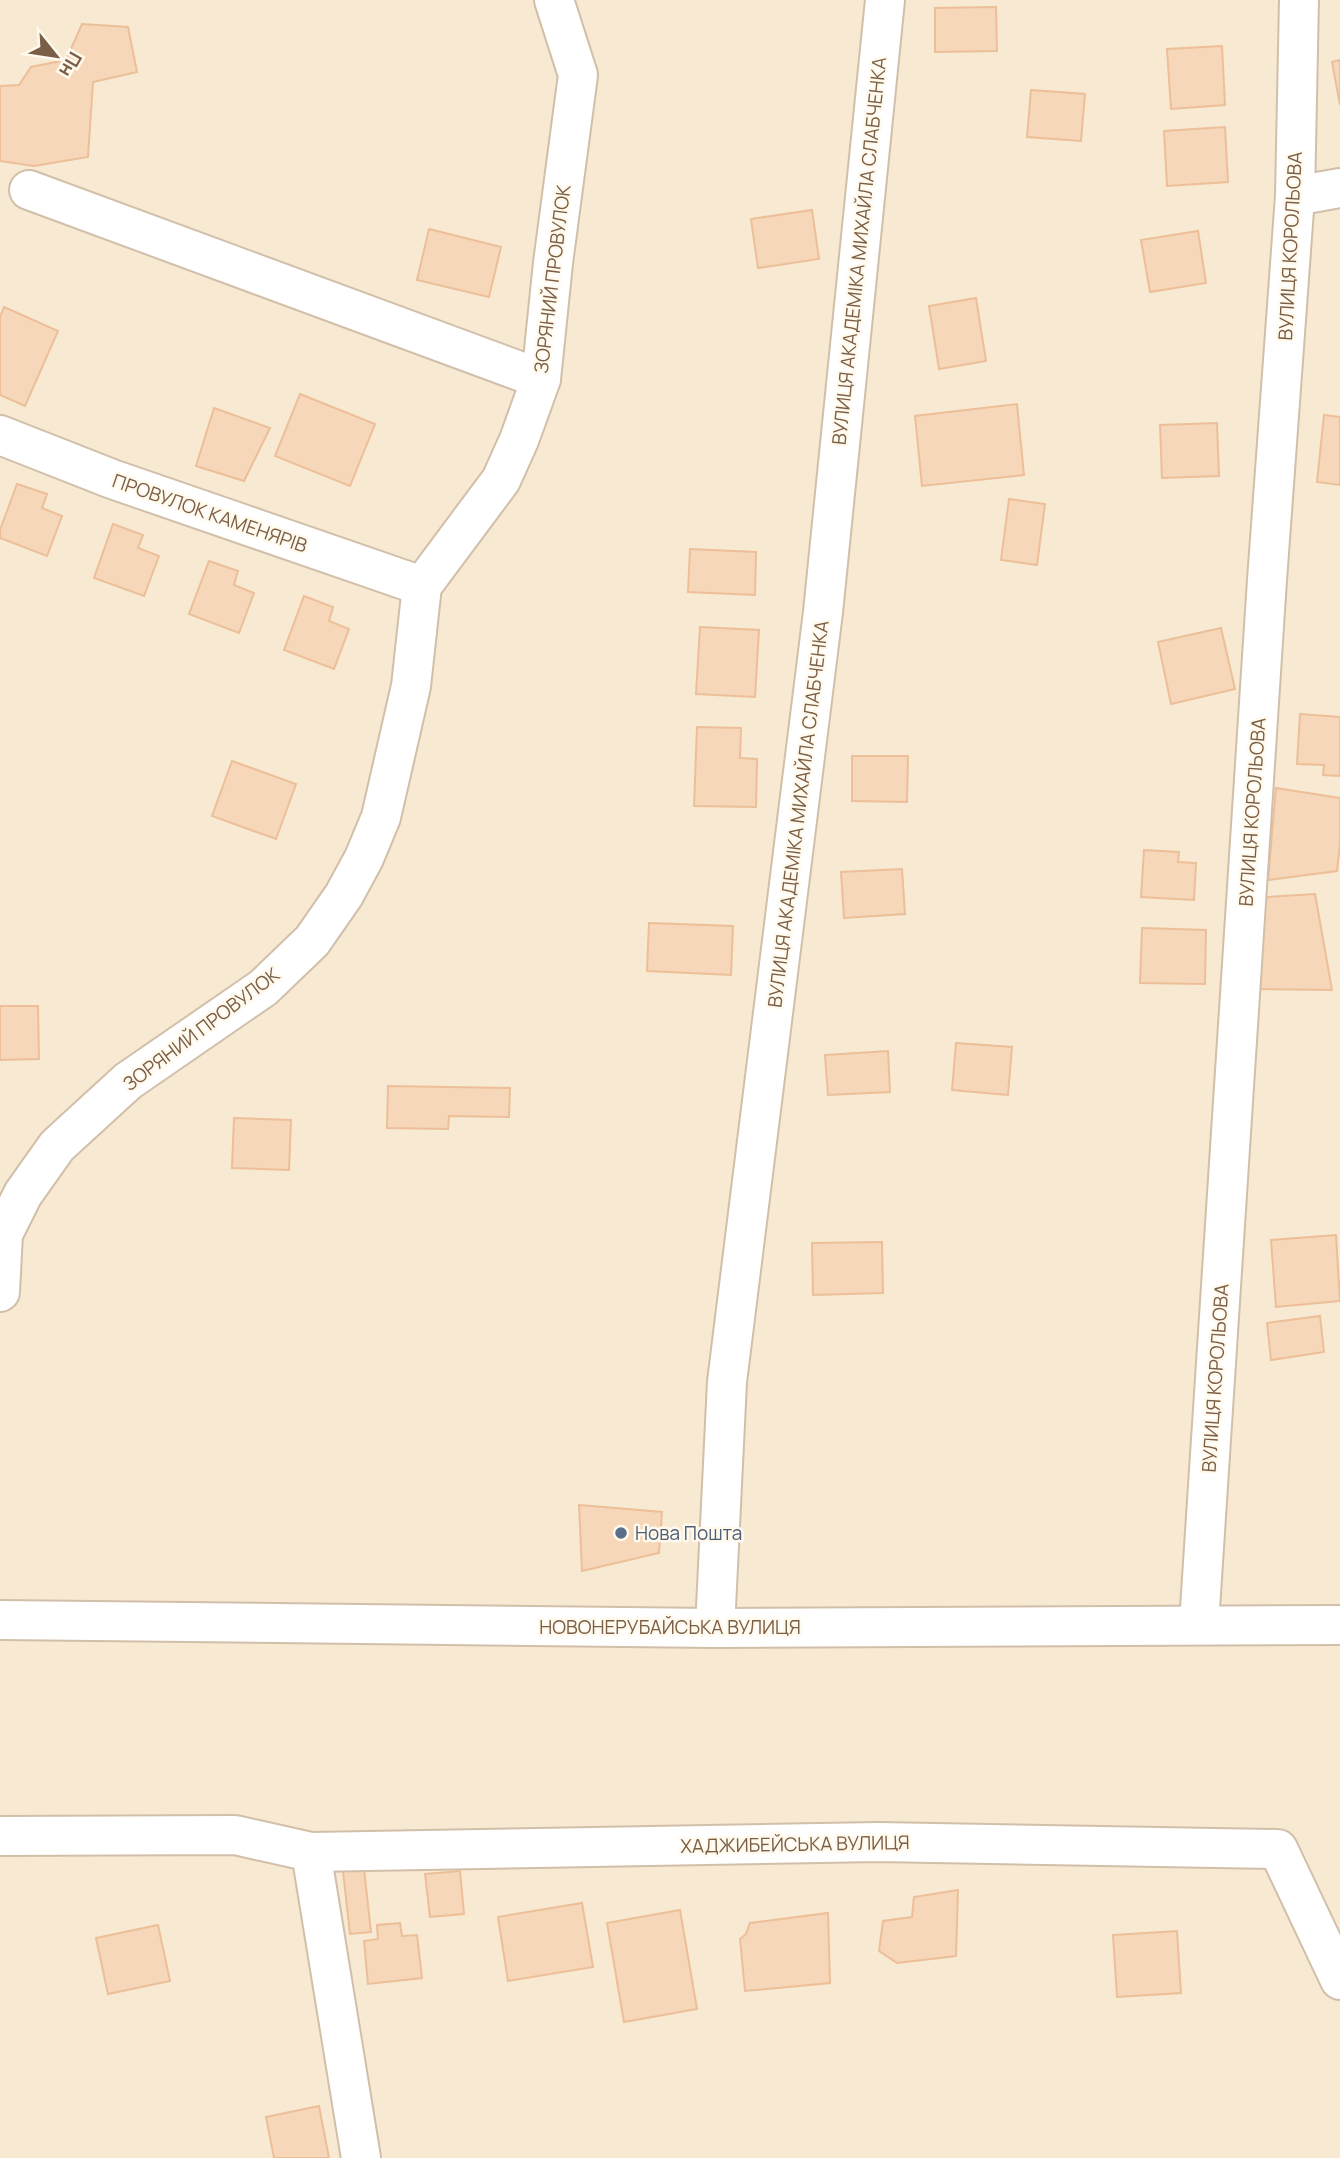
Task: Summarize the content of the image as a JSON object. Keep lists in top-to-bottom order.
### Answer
{
  "streets": {
    "street": [
      "ВУЛИЦЯ КОРОЛЬОВА",
      "ВУЛИЦЯ АКАДЕМІКА МИХАЙЛА СЛАБЧЕНКА",
      "ЗОРЯНИЙ ПРОВУЛОК",
      "ПРОВУЛОК КАМЕНЯРІВ",
      "НОВОНЕРУБАЙСЬКА ВУЛИЦЯ",
      "ХАДЖИБЕЙСЬКА ВУЛИЦЯ"
    ]
  },
  "crossings": [
    ["ВУЛИЦЯ КОРОЛЬОВА", "НОВОНЕРУБАЙСЬКА ВУЛИЦЯ"],
    ["ВУЛИЦЯ АКАДЕМІКА МИХАЙЛА СЛАБЧЕНКА", "НОВОНЕРУБАЙСЬКА ВУЛИЦЯ"],
    ["ЗОРЯНИЙ ПРОВУЛОК", "ПРОВУЛОК КАМЕНЯРІВ"]
  ],
  "places": ["Нова Пошта"],
  "north": "bottom right"
}
